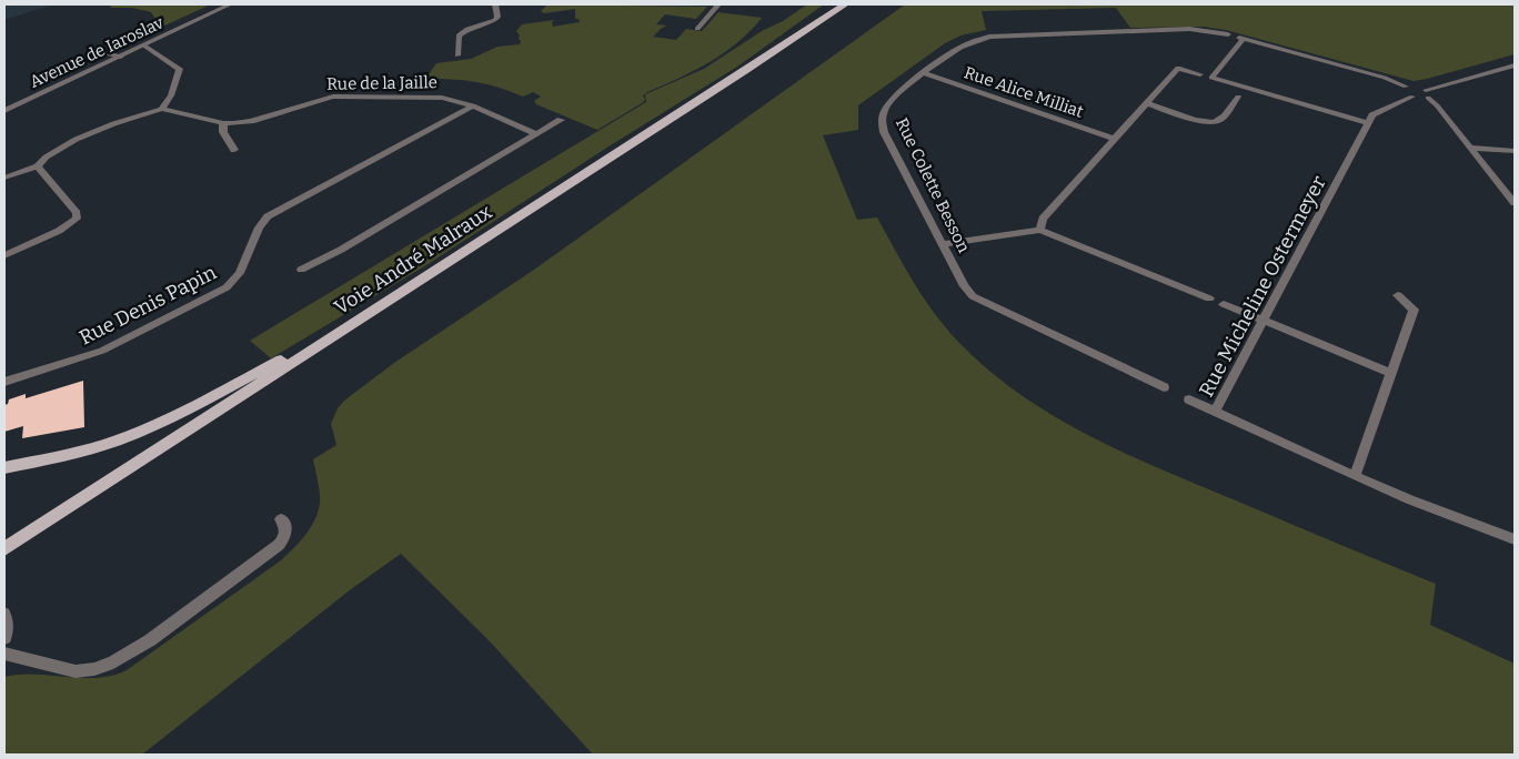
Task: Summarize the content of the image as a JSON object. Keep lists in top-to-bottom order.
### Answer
{
  "streets": {
    "main road": ["Voie André Malraux"],
    "street": [
      "Avenue de Iaroslav",
      "Rue de la Jaille",
      "Rue Alice Milliat",
      "Rue Colette Besson",
      "Rue Micheline Ostermeyer",
      "Rue Denis Papin"
    ]
  },
  "crossings": [
    ["Rue de la Jaille", "Rue Denis Papin"],
    ["Rue Alice Milliat", "Rue Colette Besson"]
  ]
}
